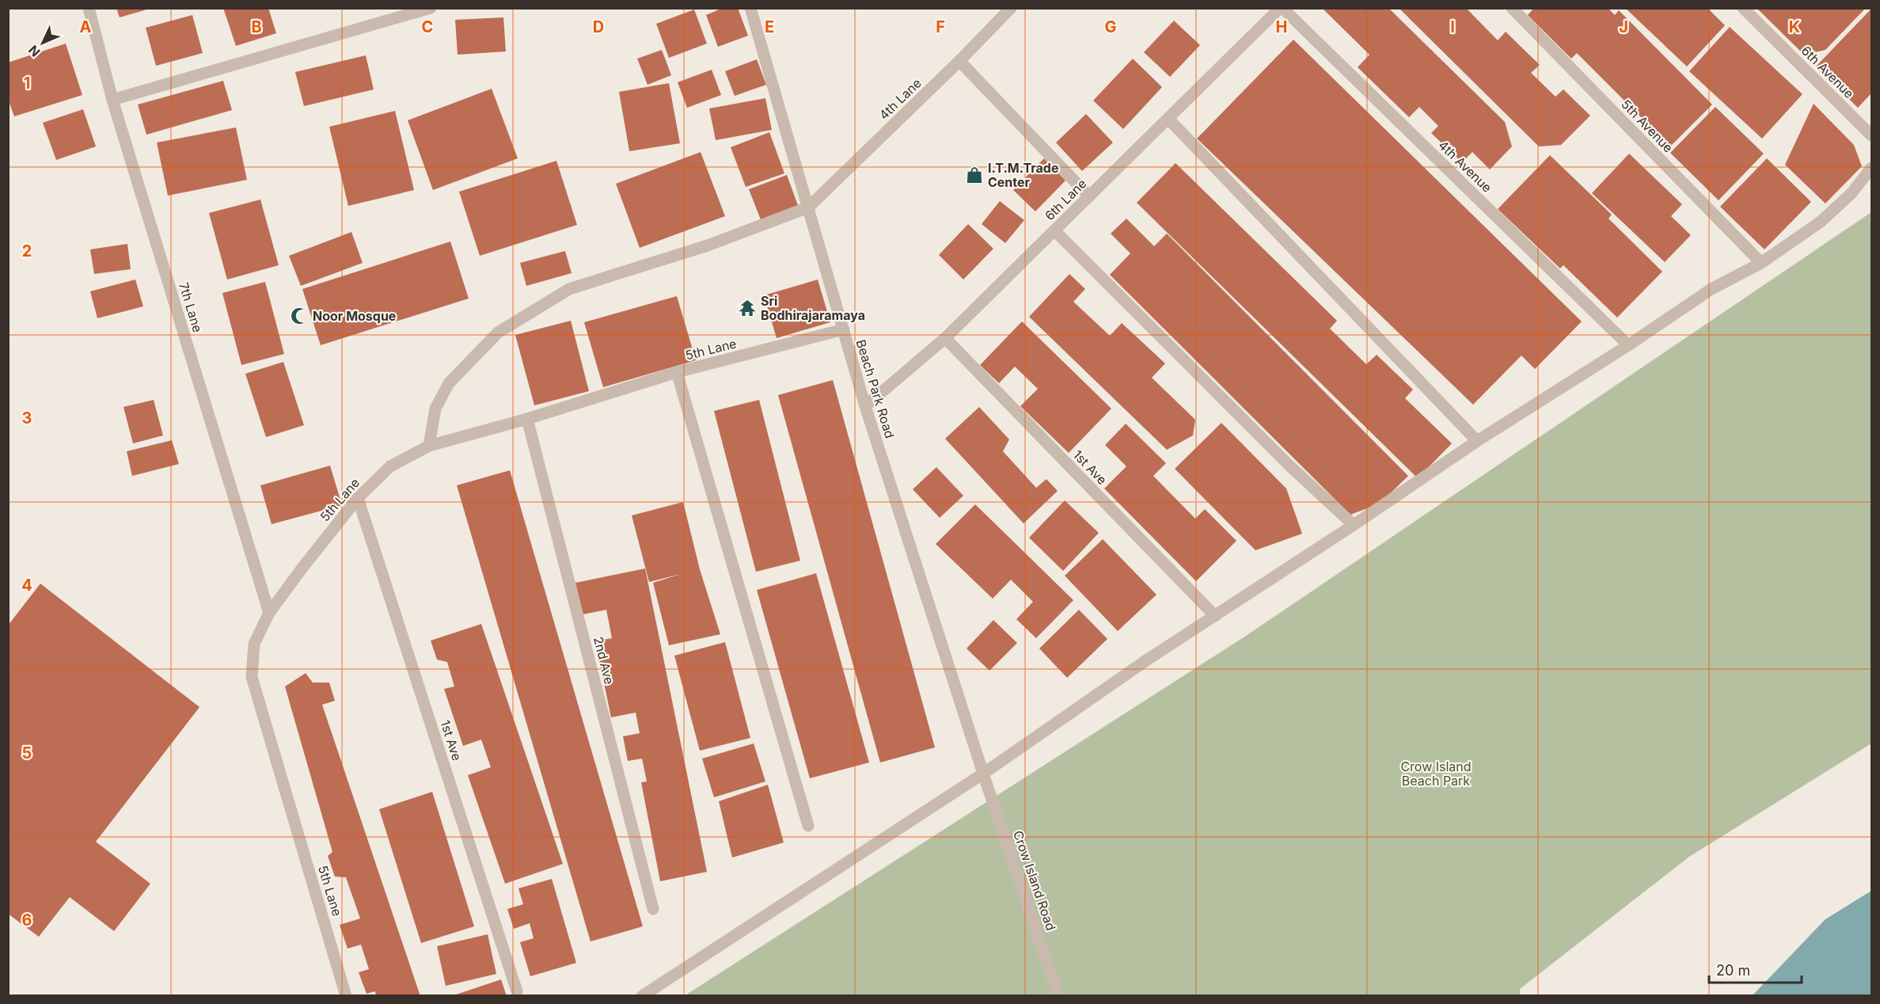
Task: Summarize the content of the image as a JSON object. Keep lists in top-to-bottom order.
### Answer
{
  "streets": {
    "street": [
      "6th Avenue",
      "4th Lane",
      "5th Avenue",
      "4th Avenue",
      "6th Lane",
      "7th Lane",
      "5th Lane",
      "Beach Park Road",
      "1st Ave",
      "2nd Ave",
      "Crow Island Road"
    ]
  },
  "crossings": [
    ["4th Lane", "Beach Park Road"],
    ["4th Avenue", "6th Lane"],
    ["6th Lane", "Beach Park Road"],
    ["6th Lane", "1st Ave"],
    ["7th Lane", "5th Lane"],
    ["5th Lane", "Beach Park Road"],
    ["5th Lane", "1st Ave"],
    ["5th Lane", "2nd Ave"],
    ["Beach Park Road", "Crow Island Road"]
  ],
  "parks": ["Crow Island Beach Park"],
  "places": {
    "shop": ["I.T.M.Trade Center"],
    "temple": ["Sri Bodhirajaramaya"],
    "mosque": ["Noor Mosque"]
  },
  "scale_bar": "20 m",
  "north": "bottom left",
  "grid": {
    "columns": [
      "A",
      "B",
      "C",
      "D",
      "E",
      "F",
      "G",
      "H",
      "I",
      "J",
      "K"
    ],
    "rows": [
      "1",
      "2",
      "3",
      "4",
      "5",
      "6"
    ]
  }
}
